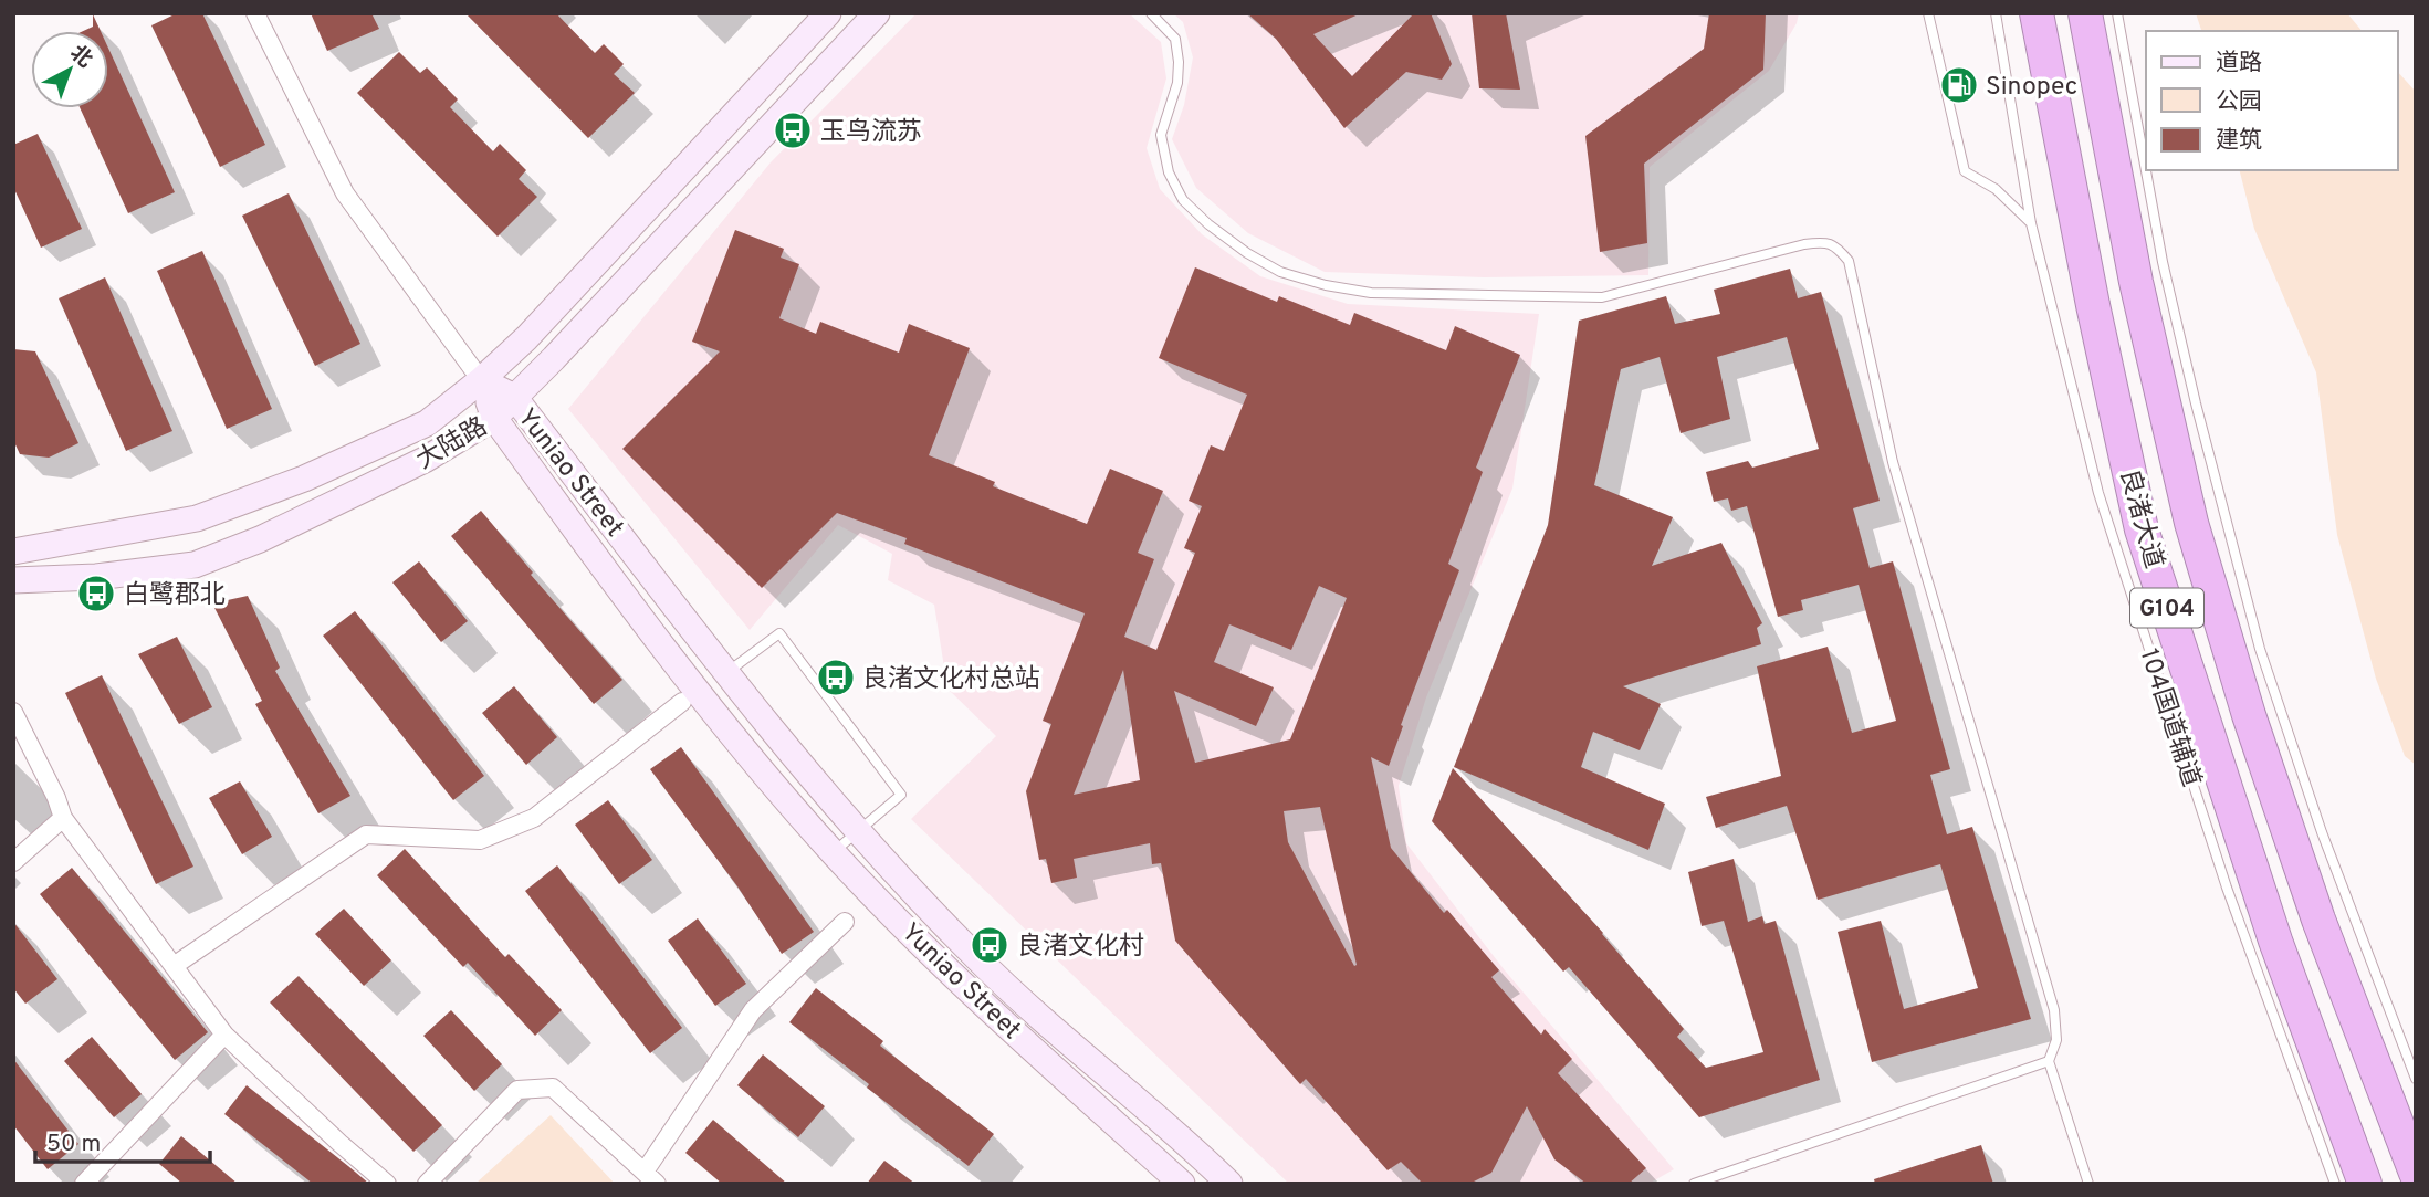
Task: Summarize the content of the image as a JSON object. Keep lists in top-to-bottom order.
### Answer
{
  "streets": {
    "highway": ["良渚大道", "G104"],
    "main road": ["大陆路", "Yuniao Street"],
    "lane": ["104国道辅道"]
  },
  "crossings": [
    ["大陆路", "Yuniao Street"]
  ],
  "places": {
    "fuel station": ["Sinopec"],
    "bus stop": [
      "玉鸟流苏",
      "白鹭郡北",
      "良渚文化村总站",
      "良渚文化村"
    ]
  },
  "legend": ["道路", "公园", "建筑"],
  "scale_bar": "50 m",
  "north": "top right"
}
